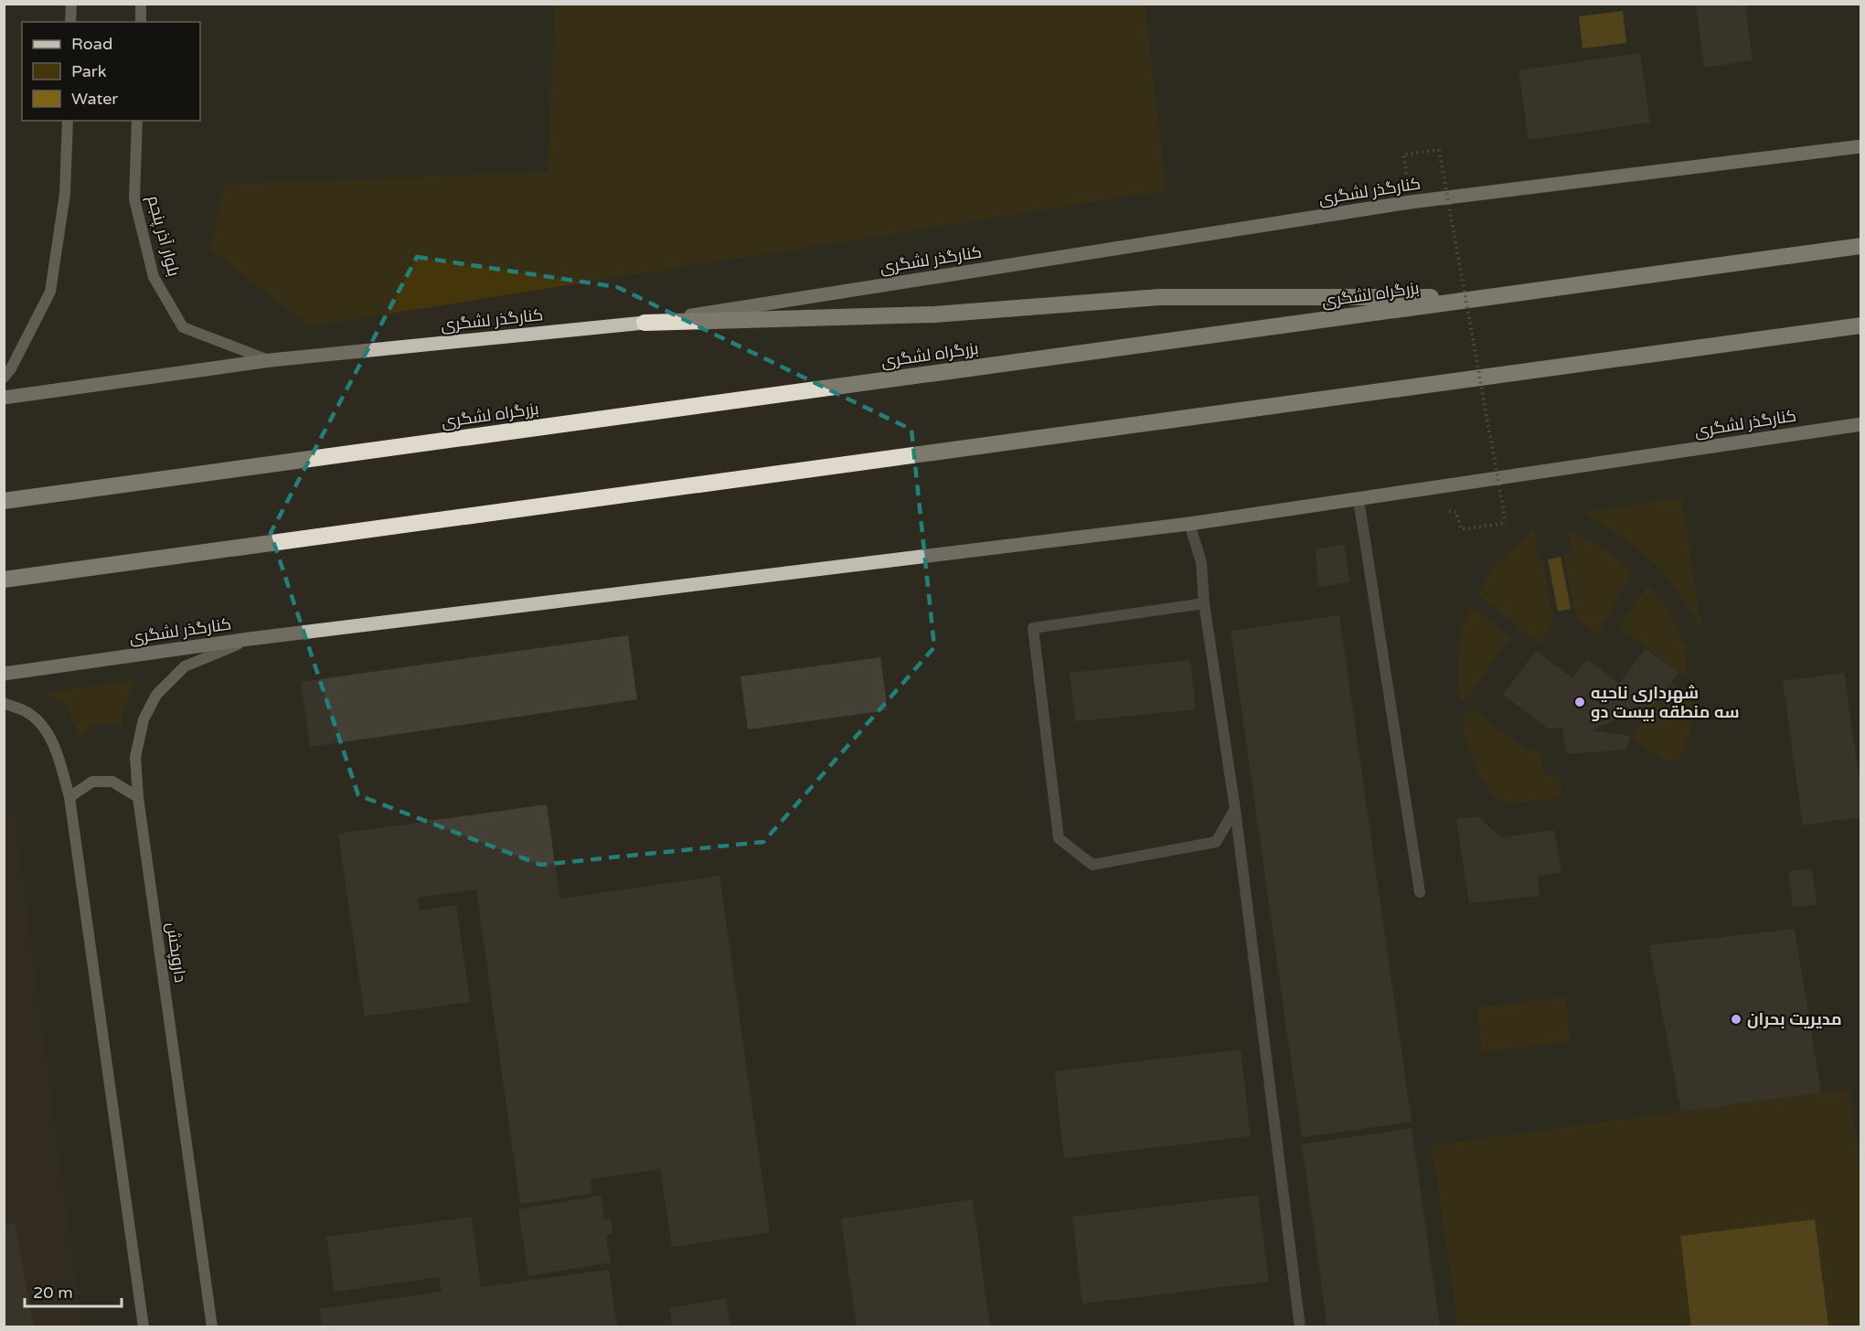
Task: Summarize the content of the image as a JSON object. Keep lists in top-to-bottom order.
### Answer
{
  "streets": {
    "highway": ["بزرگراه لشگری"],
    "main road": ["کنارگذر لشگری"],
    "street": ["بلوار آذر پنجم", "داروپخش"]
  },
  "crossings": [
    ["کنارگذر لشگری", "بلوار آذر پنجم"],
    ["کنارگذر لشگری", "داروپخش"]
  ],
  "places": ["شهرداری ناحیه سه منطقه بیست دو", "مدیریت بحران"],
  "legend": ["Road", "Park", "Water"],
  "scale_bar": "20 m"
}
